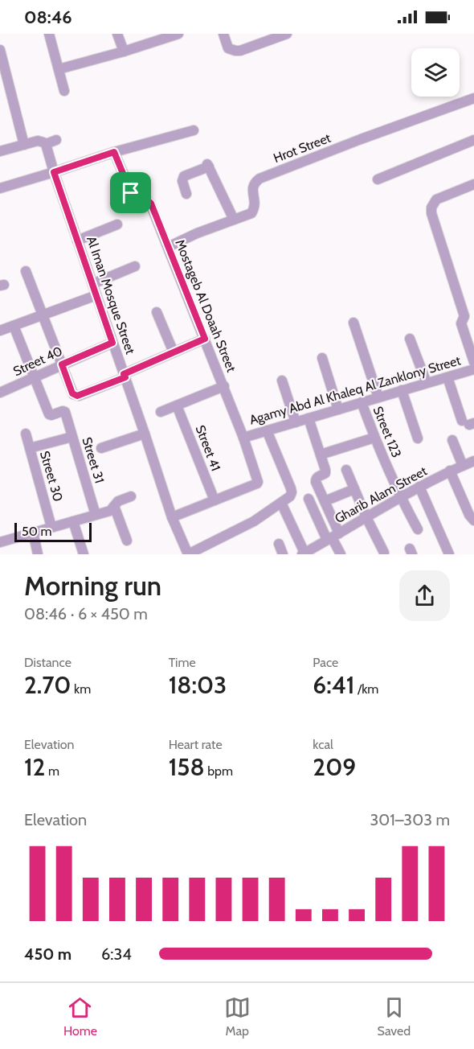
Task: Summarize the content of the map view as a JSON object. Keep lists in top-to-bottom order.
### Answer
{
  "streets": {
    "street": [
      "Hrot Street",
      "Al Iman Mosque Street",
      "Mostageb Al Doaah Street",
      "Street 40",
      "Agamy Abd Al Khaleq Al Zanklony Street",
      "Street 123",
      "Street 41",
      "Street 31",
      "Street 30",
      "Gharib Alam Street"
    ]
  },
  "crossings": [
    ["Hrot Street", "Mostageb Al Doaah Street"],
    ["Al Iman Mosque Street", "Street 40"],
    ["Mostageb Al Doaah Street", "Agamy Abd Al Khaleq Al Zanklony Street"],
    ["Mostageb Al Doaah Street", "Street 41"],
    ["Street 40", "Street 31"],
    ["Agamy Abd Al Khaleq Al Zanklony Street", "Street 123"],
    ["Street 123", "Gharib Alam Street"]
  ],
  "scale_bar": "50 m",
  "page": {
    "status": "08:46",
    "scale": "50 m",
    "heading": ["Morning run", "08:46 · 6 × 450 m"],
    "stats": [
      ["Distance", "2.70 km"],
      ["Time", "18:03"],
      ["Pace", "6:41 /km"],
      ["Elevation", "12 m"],
      ["Heart rate", "158 bpm"],
      ["kcal", "209"]
    ],
    "chart": ["Elevation", "301–303 m"],
    "list": [
      {
        "name": "450 m",
        "note": "6:34"
      }
    ],
    "tabs": ["Home", "Map", "Saved"]
  }
}
